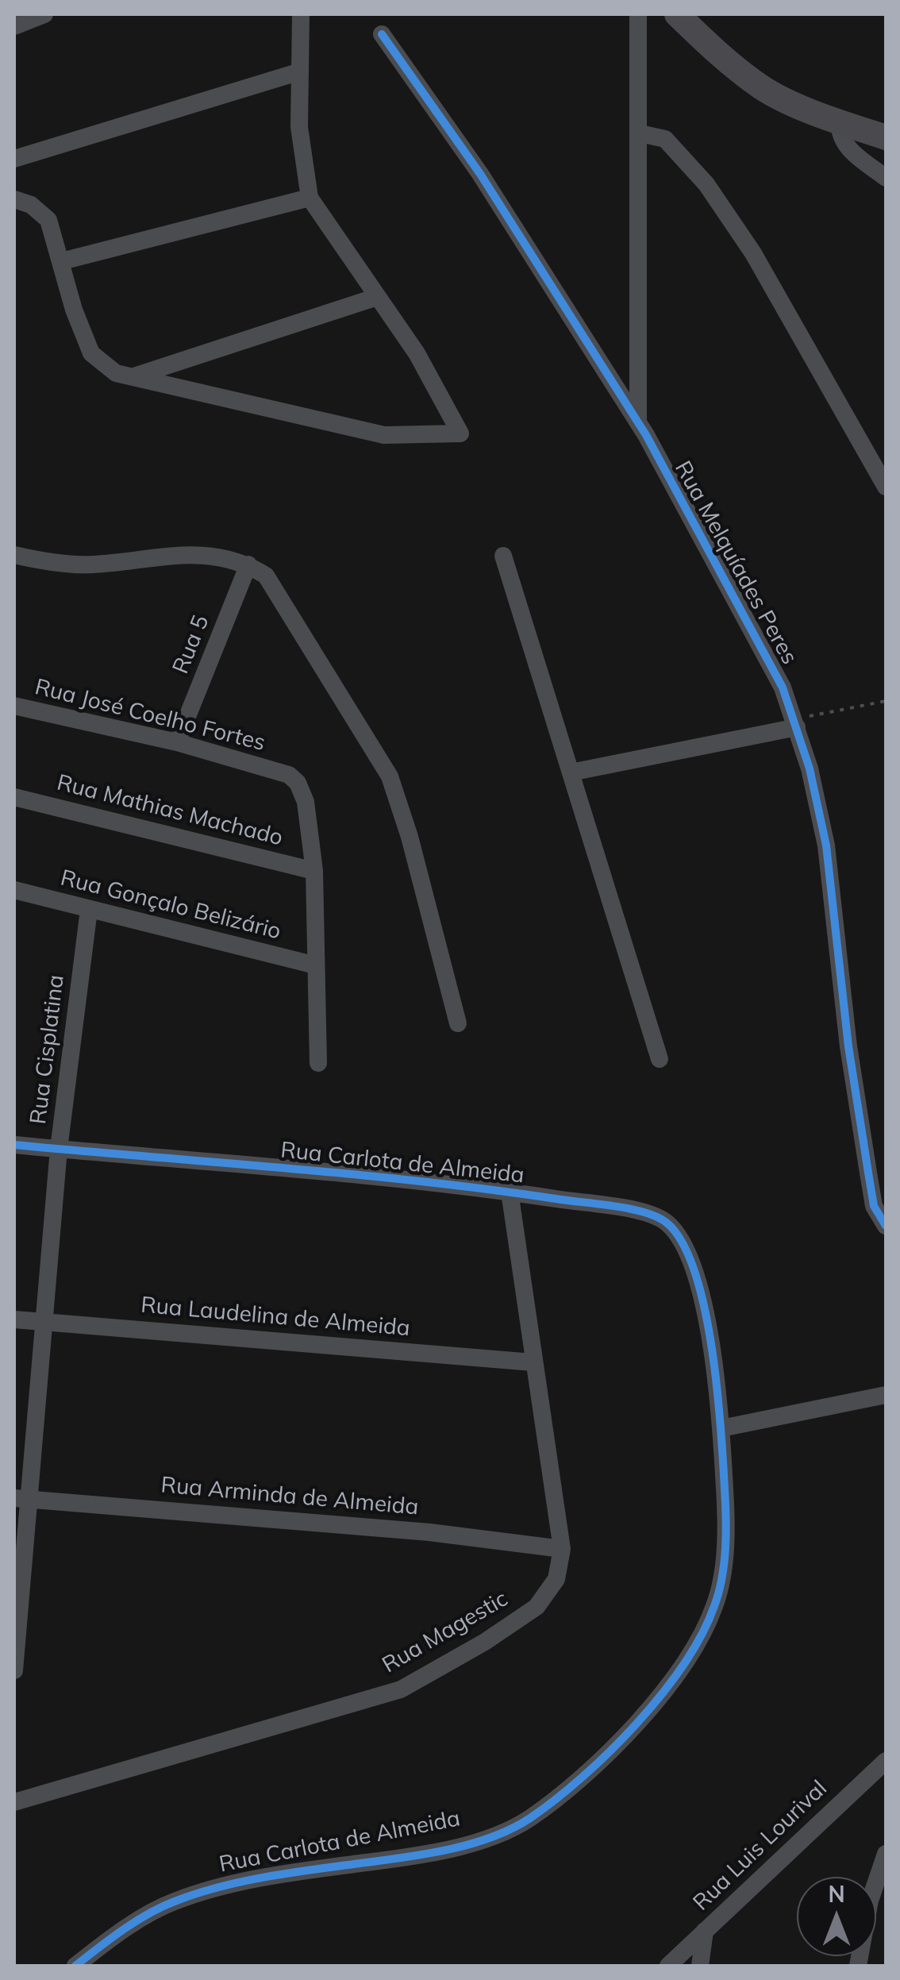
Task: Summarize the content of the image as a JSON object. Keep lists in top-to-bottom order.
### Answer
{
  "streets": {
    "street": [
      "Rua Melquíades Peres",
      "Rua 5",
      "Rua José Coelho Fortes",
      "Rua Mathias Machado",
      "Rua Gonçalo Belizário",
      "Rua Cisplatina",
      "Rua Carlota de Almeida",
      "Rua Laudelina de Almeida",
      "Rua Arminda de Almeida",
      "Rua Magestic",
      "Rua Luis Lourival"
    ]
  },
  "crossings": [
    ["Rua 5", "Rua José Coelho Fortes"],
    ["Rua José Coelho Fortes", "Rua Mathias Machado"],
    ["Rua Gonçalo Belizário", "Rua Cisplatina"],
    ["Rua Cisplatina", "Rua Carlota de Almeida"],
    ["Rua Cisplatina", "Rua Laudelina de Almeida"],
    ["Rua Cisplatina", "Rua Arminda de Almeida"],
    ["Rua Carlota de Almeida", "Rua Magestic"],
    ["Rua Laudelina de Almeida", "Rua Magestic"],
    ["Rua Arminda de Almeida", "Rua Magestic"]
  ],
  "north": "top"
}
